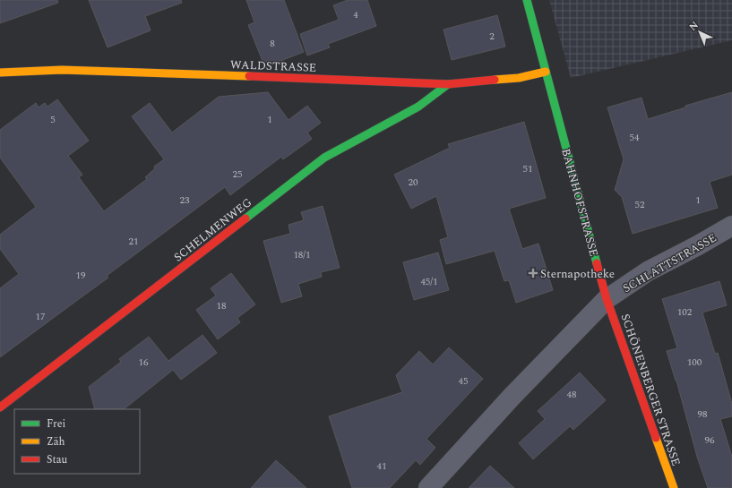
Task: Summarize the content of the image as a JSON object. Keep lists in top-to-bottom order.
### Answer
{
  "streets": {
    "street": [
      "WALDSTRASSE",
      "BAHNHOFSTRASSE",
      "SCHELMENWEG",
      "SCHLATTSTRASSE",
      "SCHÖNENBERGER STRASSE"
    ]
  },
  "crossings": [
    ["WALDSTRASSE", "BAHNHOFSTRASSE"],
    ["WALDSTRASSE", "SCHELMENWEG"],
    ["BAHNHOFSTRASSE", "SCHLATTSTRASSE"],
    ["BAHNHOFSTRASSE", "SCHÖNENBERGER STRASSE"],
    ["SCHLATTSTRASSE", "SCHÖNENBERGER STRASSE"]
  ],
  "places": {
    "health": ["Sternapotheke"]
  },
  "house_numbers": [
    "4",
    "2",
    "8",
    "5",
    "1",
    "54",
    "51",
    "25",
    "20",
    "23",
    "1",
    "52",
    "21",
    "18/1",
    "19",
    "45/1",
    "18",
    "102",
    "17",
    "16",
    "100",
    "45",
    "48",
    "98",
    "96",
    "41"
  ],
  "legend": ["Frei", "Zäh", "Stau"],
  "north": "top left"
}
